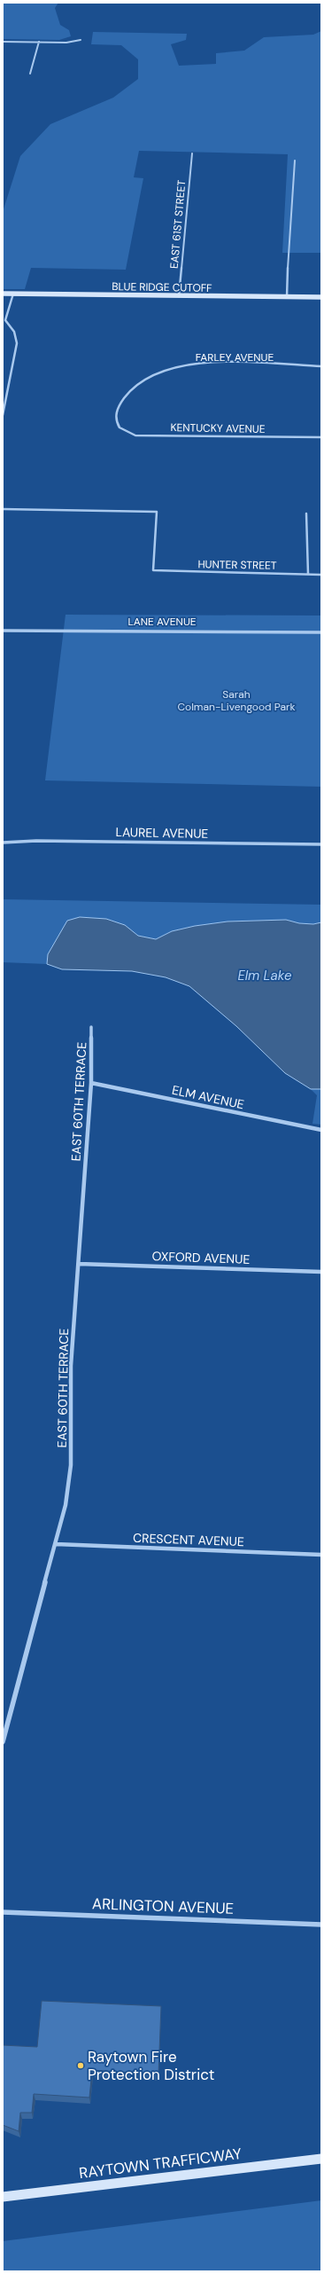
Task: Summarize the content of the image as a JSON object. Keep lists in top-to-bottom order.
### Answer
{
  "streets": {
    "main road": ["BLUE RIDGE CUTOFF", "RAYTOWN TRAFFICWAY"],
    "street": [
      "EAST 61ST STREET",
      "FARLEY AVENUE",
      "KENTUCKY AVENUE",
      "HUNTER STREET",
      "LANE AVENUE",
      "LAUREL AVENUE",
      "ELM AVENUE",
      "EAST 60TH TERRACE",
      "OXFORD AVENUE",
      "CRESCENT AVENUE",
      "ARLINGTON AVENUE"
    ]
  },
  "crossings": [
    ["EAST 61ST STREET", "BLUE RIDGE CUTOFF"],
    ["FARLEY AVENUE", "KENTUCKY AVENUE"],
    ["ELM AVENUE", "EAST 60TH TERRACE"],
    ["EAST 60TH TERRACE", "OXFORD AVENUE"],
    ["EAST 60TH TERRACE", "CRESCENT AVENUE"]
  ],
  "water": ["Elm Lake"],
  "parks": ["Sarah Colman-Livengood Park"],
  "places": ["Raytown Fire Protection District"]
}
